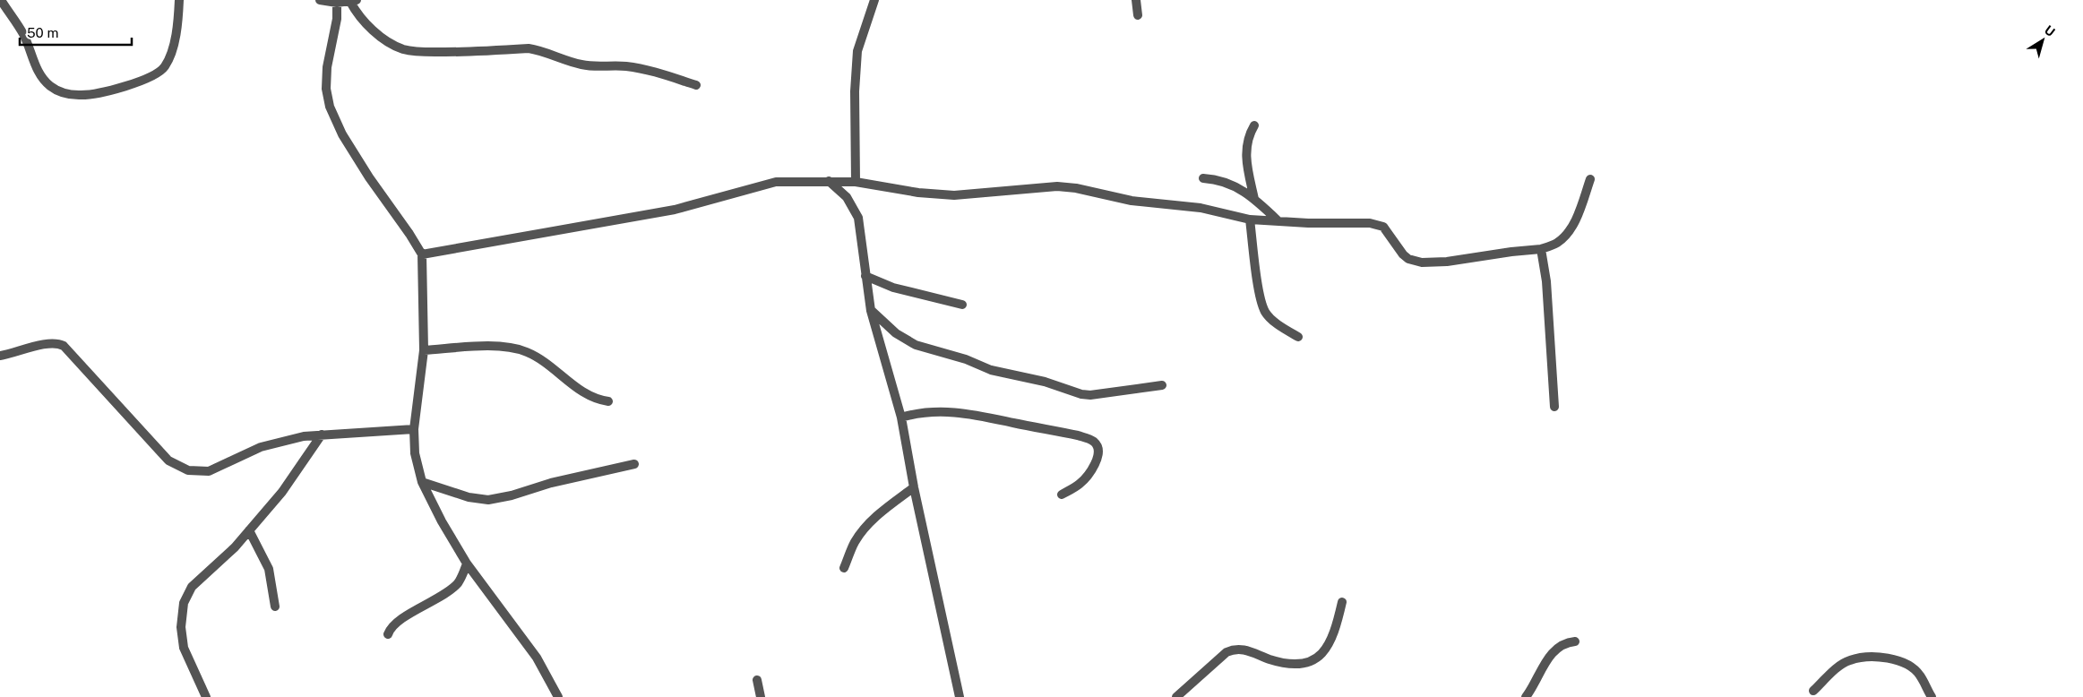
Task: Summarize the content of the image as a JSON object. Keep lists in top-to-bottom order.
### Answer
{
  "scale_bar": "50 m",
  "north": "top right"
}
